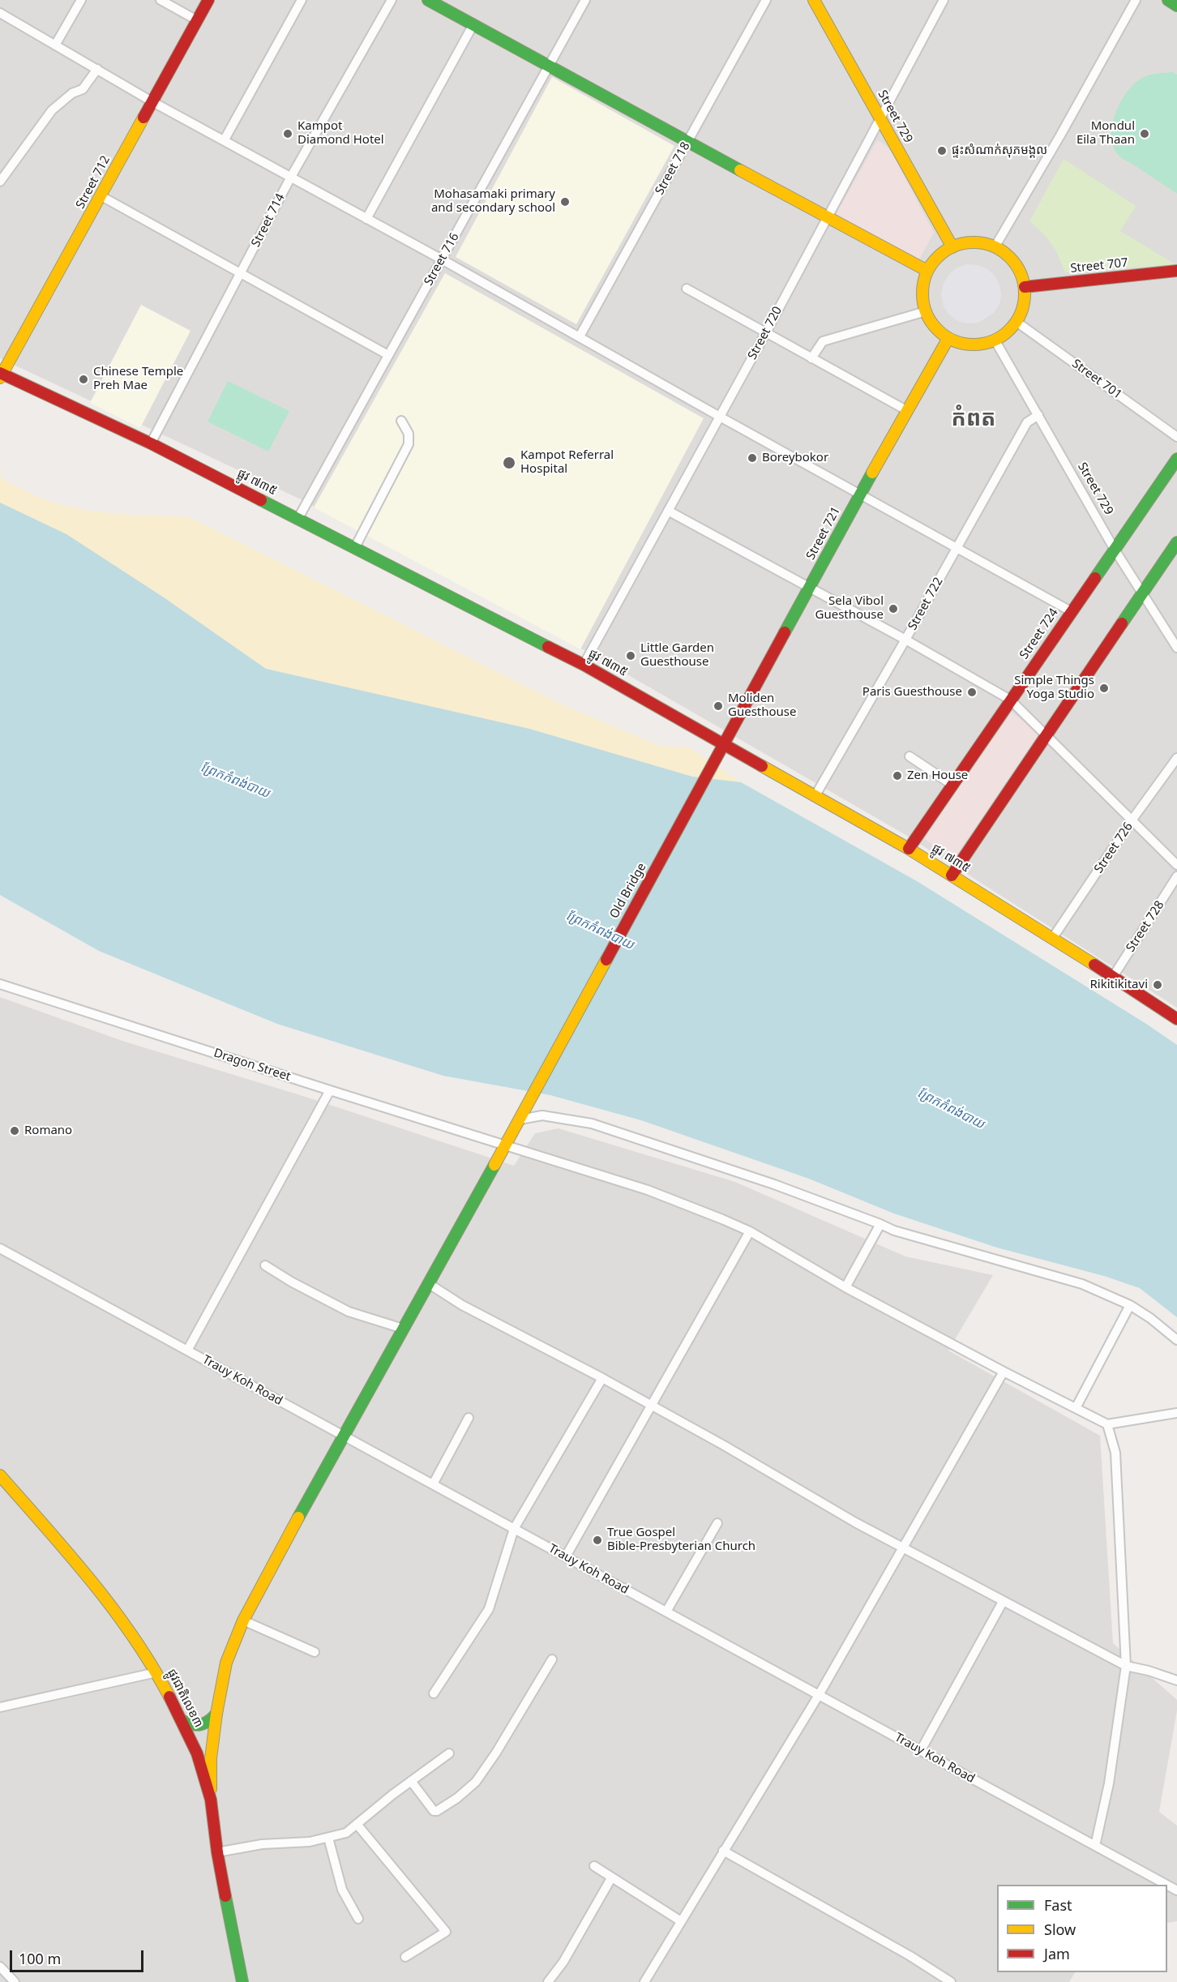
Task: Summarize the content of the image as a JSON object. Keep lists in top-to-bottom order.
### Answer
{
  "streets": {
    "main road": [
      "Street 729",
      "Street 712",
      "Street 707",
      "ផ្លូវ ៧៣៥",
      "Street 721",
      "Street 724",
      "Old Bridge",
      "ផ្លូវជាតិលេខ៣"
    ],
    "street": [
      "Street 718",
      "Street 714",
      "Street 716",
      "Street 720",
      "Street 701",
      "Street 722",
      "Street 726",
      "Street 728",
      "Dragon Street",
      "Trauy Koh Road"
    ]
  },
  "crossings": [
    ["Street 729", "Street 707"],
    ["Street 729", "Street 720"],
    ["Street 729", "Street 701"],
    ["Street 729", "Street 721"],
    ["Street 729", "Street 722"],
    ["Street 729", "Street 724"],
    ["Street 712", "ផ្លូវ ៧៣៥"],
    ["Street 714", "ផ្លូវ ៧៣៥"],
    ["Street 716", "ផ្លូវ ៧៣៥"],
    ["Street 707", "Street 701"],
    ["Street 707", "Street 721"],
    ["Street 720", "ផ្លូវ ៧៣៥"],
    ["Street 701", "Street 721"],
    ["ផ្លូវ ៧៣៥", "Street 721"],
    ["ផ្លូវ ៧៣៥", "Street 722"],
    ["ផ្លូវ ៧៣៥", "Street 724"],
    ["ផ្លូវ ៧៣៥", "Street 726"],
    ["ផ្លូវ ៧៣៥", "Old Bridge"],
    ["ផ្លូវ ៧៣៥", "Street 728"],
    ["Street 721", "Old Bridge"],
    ["Old Bridge", "Dragon Street"],
    ["Old Bridge", "Trauy Koh Road"],
    ["Old Bridge", "ផ្លូវជាតិលេខ៣"]
  ],
  "districts": ["កំពត"],
  "water": ["ព្រែកកំពង់បាយ"],
  "places": [
    "Kampot Diamond Hotel",
    "Mondul Eila Thaan",
    "ផ្ទះសំណាក់សុភមង្គល",
    "Mohasamaki primary and secondary school",
    "Chinese Temple Preh Mae",
    "Boreybokor",
    "Kampot Referral Hospital",
    "Sela Vibol Guesthouse",
    "Little Garden Guesthouse",
    "Simple Things Yoga Studio",
    "Paris Guesthouse",
    "Moliden Guesthouse",
    "Zen House",
    "Rikitikitavi",
    "Romano",
    "True Gospel Bible-Presbyterian Church"
  ],
  "legend": ["Fast", "Slow", "Jam"],
  "scale_bar": "100 m"
}
